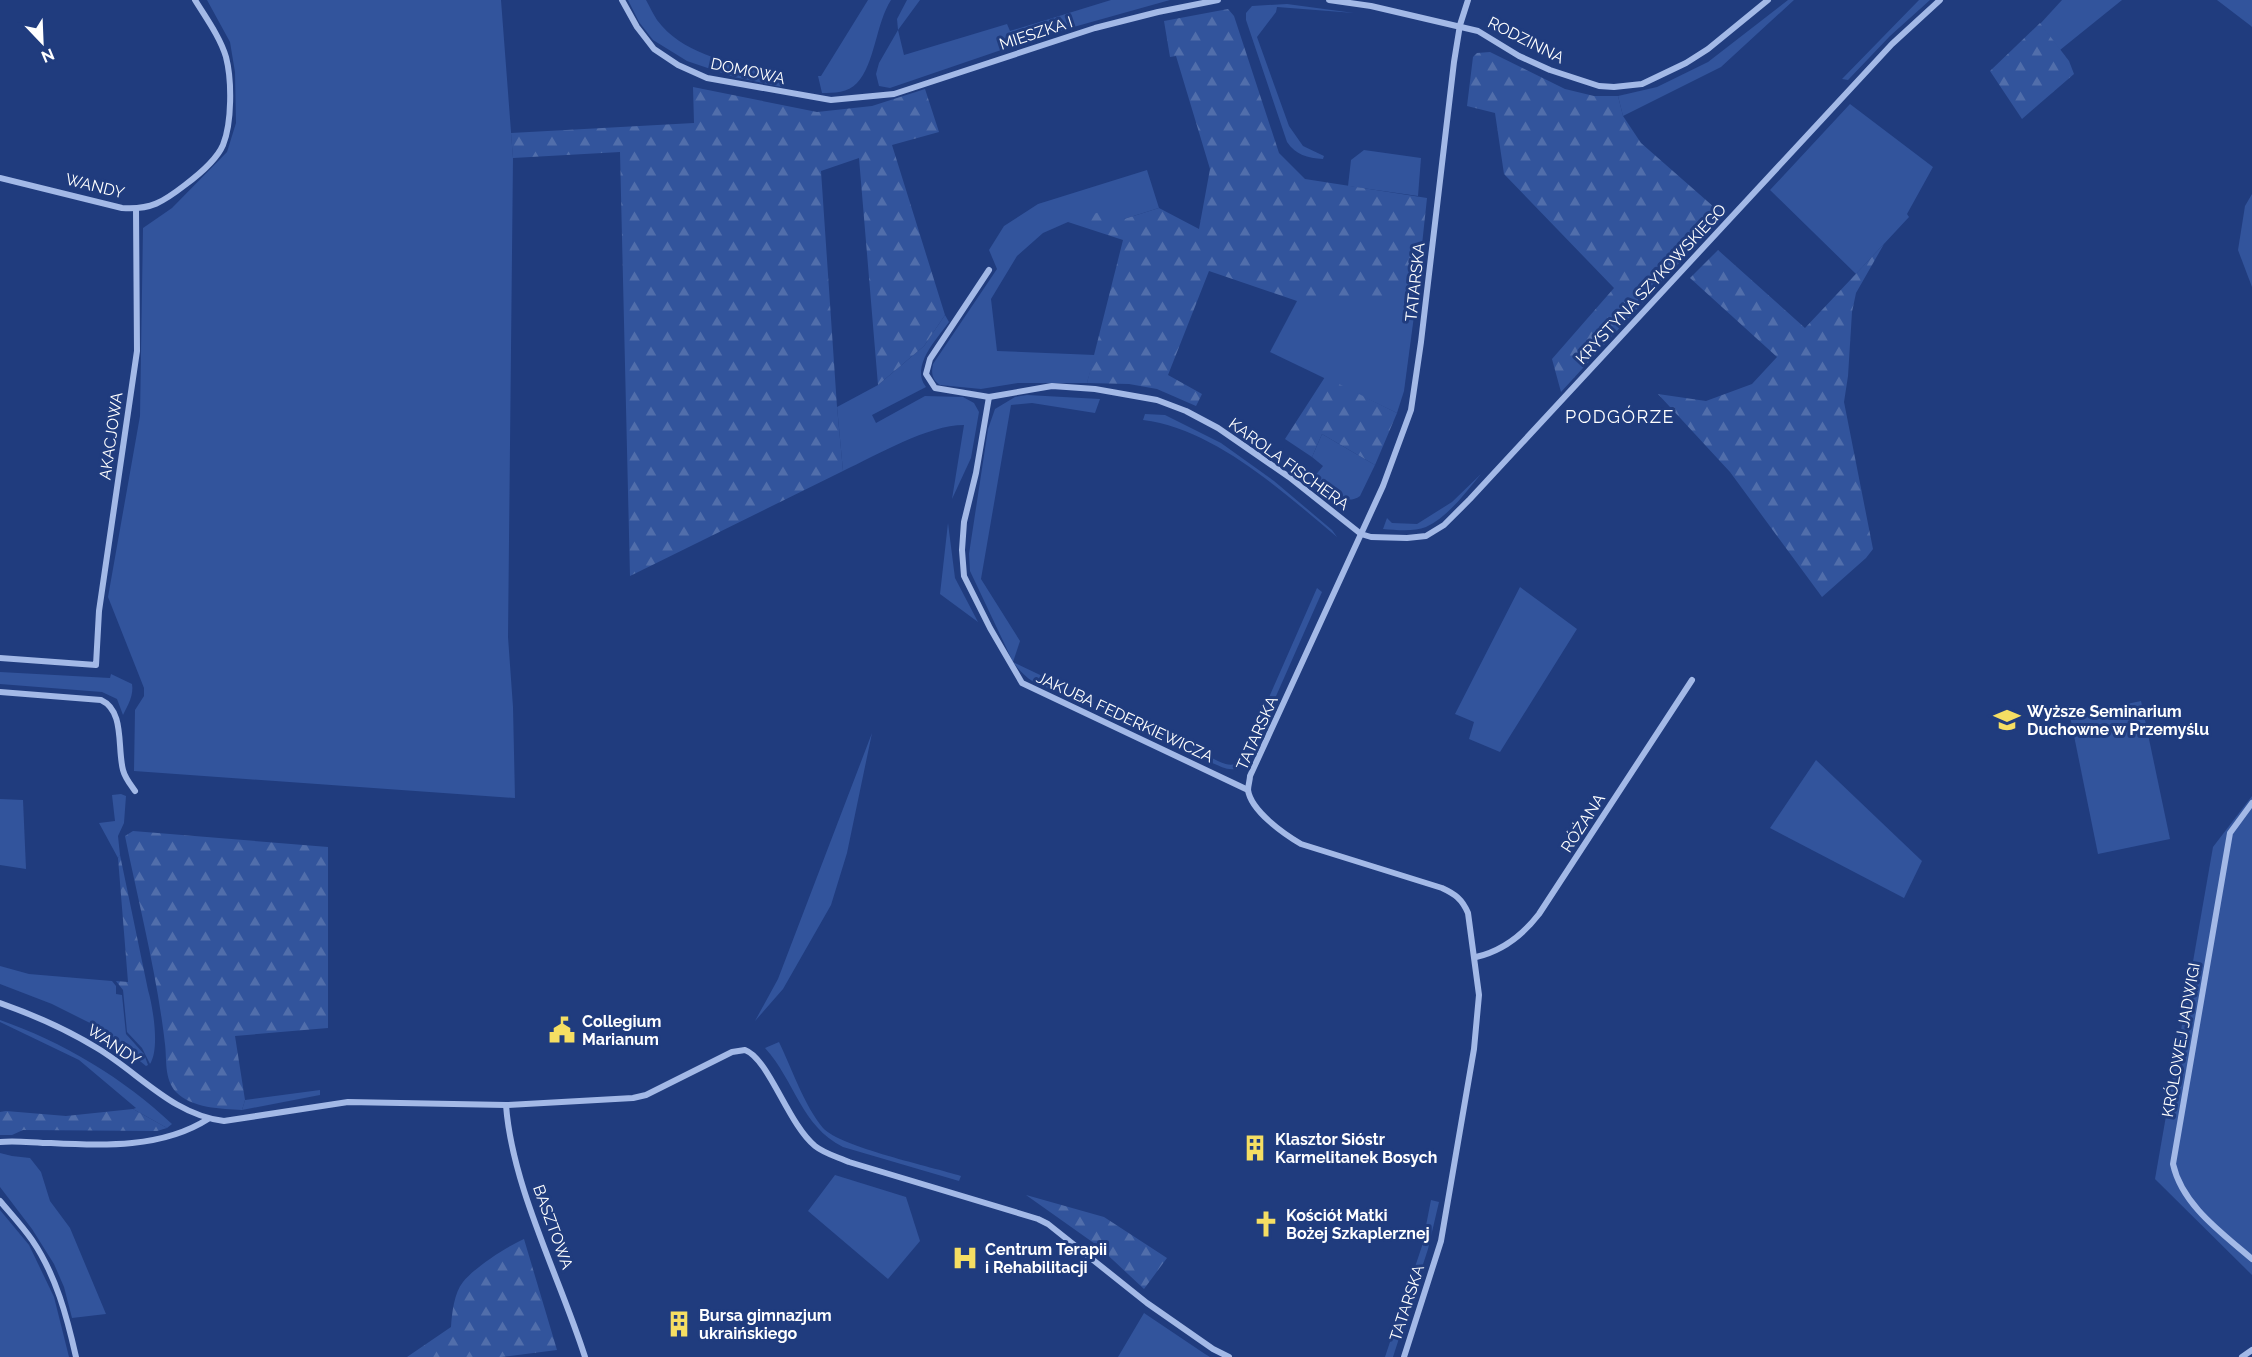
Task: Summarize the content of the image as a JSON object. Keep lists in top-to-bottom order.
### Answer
{
  "streets": {
    "street": [
      "MIESZKA I",
      "RODZINNA",
      "DOMOWA",
      "WANDY",
      "TATARSKA",
      "KRYSTYNA SZYKOWSKIEGO",
      "AKACJOWA",
      "KAROLA FISCHERA",
      "JAKUBA FEDERKIEWICZA",
      "RÓŻANA",
      "KRÓLOWEJ JADWIGI",
      "BASZTOWA"
    ]
  },
  "crossings": [
    ["MIESZKA I", "DOMOWA"],
    ["RODZINNA", "TATARSKA"],
    ["WANDY", "AKACJOWA"],
    ["TATARSKA", "KRYSTYNA SZYKOWSKIEGO"],
    ["TATARSKA", "KAROLA FISCHERA"],
    ["TATARSKA", "JAKUBA FEDERKIEWICZA"],
    ["TATARSKA", "RÓŻANA"],
    ["KRYSTYNA SZYKOWSKIEGO", "KAROLA FISCHERA"],
    ["KAROLA FISCHERA", "JAKUBA FEDERKIEWICZA"]
  ],
  "districts": ["PODGÓRZE"],
  "places": {
    "school or university": ["Wyższe Seminarium Duchowne w Przemyślu"],
    "public building": ["Collegium Marianum"],
    "building": ["Klasztor Sióstr Karmelitanek Bosych", "Bursa gimnazjum ukraińskiego"],
    "church": ["Kościół Matki Bożej Szkaplerznej"],
    "hospital": ["Centrum Terapii i Rehabilitacji"]
  },
  "north": "bottom right"
}
